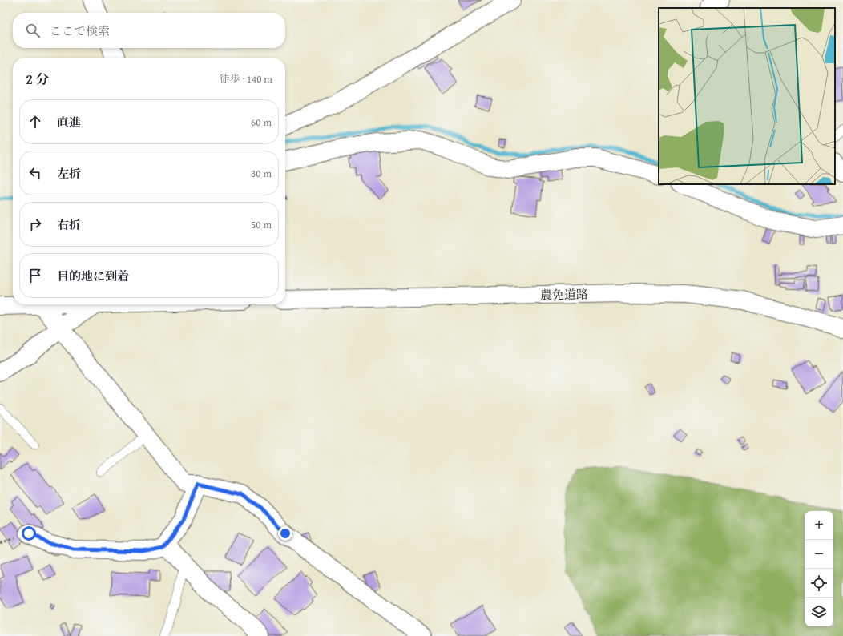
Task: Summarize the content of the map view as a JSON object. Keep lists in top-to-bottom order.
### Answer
{
  "streets": {
    "street": ["農免道路"]
  },
  "page": {
    "search": "ここで検索",
    "heading": ["2 分", "徒歩 · 140 m"],
    "list": [
      ["直進", "60 m"],
      ["左折", "30 m"],
      ["右折", "50 m"],
      "目的地に到着"
    ],
    "map_buttons": ["+", "−"]
  }
}
